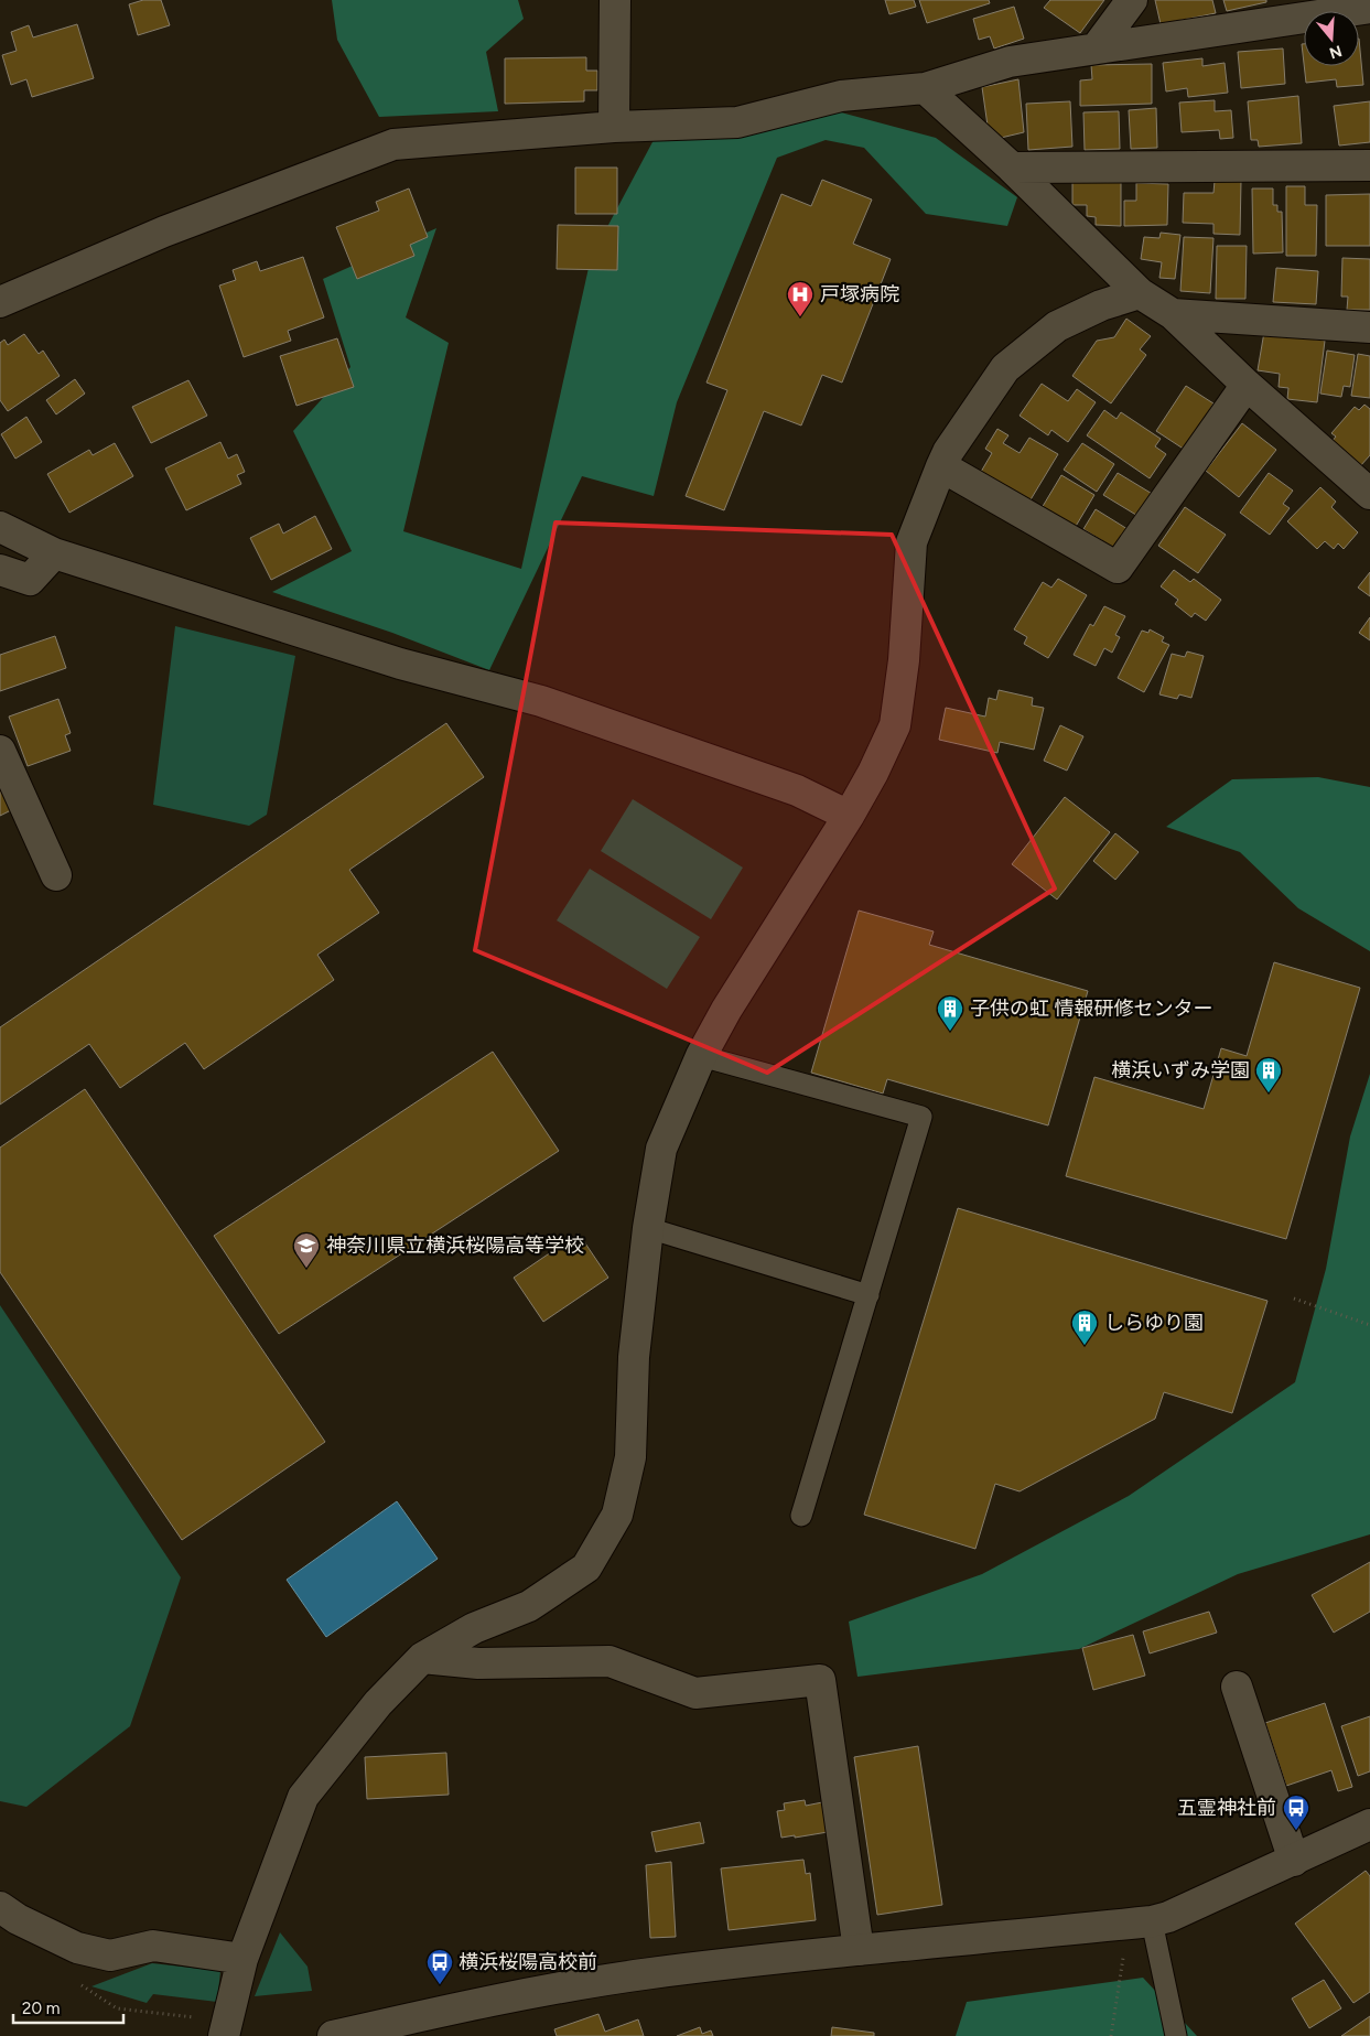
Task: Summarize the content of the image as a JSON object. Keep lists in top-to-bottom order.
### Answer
{
  "places": {
    "hospital": ["戸塚病院"],
    "building": ["子供の虹 情報研修センター", "横浜いずみ学園", "しらゆり園"],
    "school or university": ["神奈川県立横浜桜陽高等学校"],
    "bus stop": ["五霊神社前", "横浜桜陽高校前"]
  },
  "scale_bar": "20 m",
  "north": "bottom"
}
